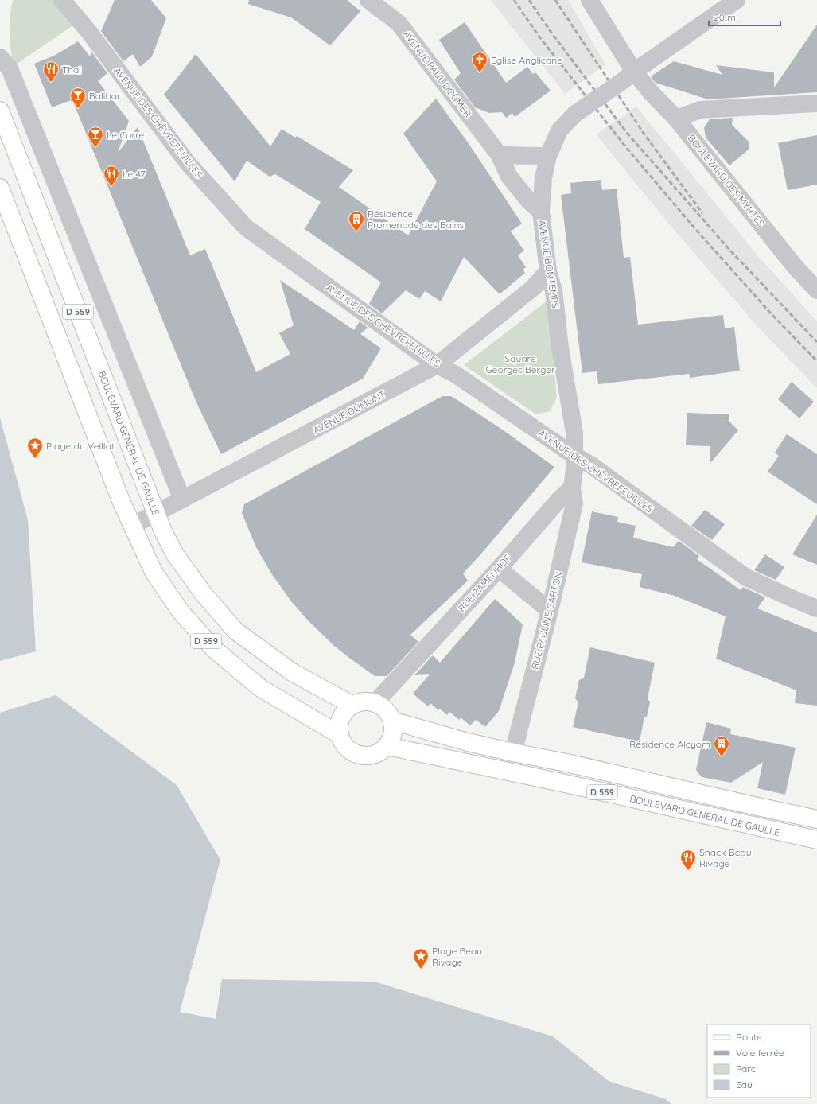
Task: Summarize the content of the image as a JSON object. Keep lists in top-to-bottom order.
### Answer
{
  "streets": {
    "main road": ["D 559", "BOULEVARD GÉNÉRAL DE GAULLE"],
    "street": [
      "AVENUE PAUL DOUMER",
      "AVENUE DES CHÈVREFEUILLES",
      "BOULEVARD DES MYRTES",
      "AVENUE BONTEMPS",
      "AVENUE DUMONT",
      "RUE ZAMENHOF",
      "RUE PAULINE CARTON"
    ]
  },
  "crossings": [
    ["AVENUE PAUL DOUMER", "AVENUE BONTEMPS"],
    ["AVENUE DES CHÈVREFEUILLES", "AVENUE BONTEMPS"],
    ["AVENUE DES CHÈVREFEUILLES", "AVENUE DUMONT"],
    ["BOULEVARD DES MYRTES", "AVENUE BONTEMPS"],
    ["AVENUE BONTEMPS", "AVENUE DUMONT"],
    ["D 559", "AVENUE DUMONT"],
    ["D 559", "BOULEVARD GÉNÉRAL DE GAULLE"],
    ["D 559", "RUE ZAMENHOF"],
    ["D 559", "RUE PAULINE CARTON"],
    ["AVENUE DUMONT", "BOULEVARD GÉNÉRAL DE GAULLE"],
    ["BOULEVARD GÉNÉRAL DE GAULLE", "RUE ZAMENHOF"],
    ["RUE ZAMENHOF", "RUE PAULINE CARTON"]
  ],
  "parks": ["Square Georges Berger"],
  "places": {
    "church": ["Église Anglicane"],
    "restaurant": ["Thai", "Le 47", "Snack Beau Rivage"],
    "bar": ["Balibar", "Le Carré"],
    "building": ["Résidence Promenade des Bains", "Résidence Alcyom"],
    "place": ["Plage du Veillat", "Plage Beau Rivage"]
  },
  "legend": [
    "Route",
    "Voie ferrée",
    "Parc",
    "Eau"
  ],
  "scale_bar": "20 m"
}
